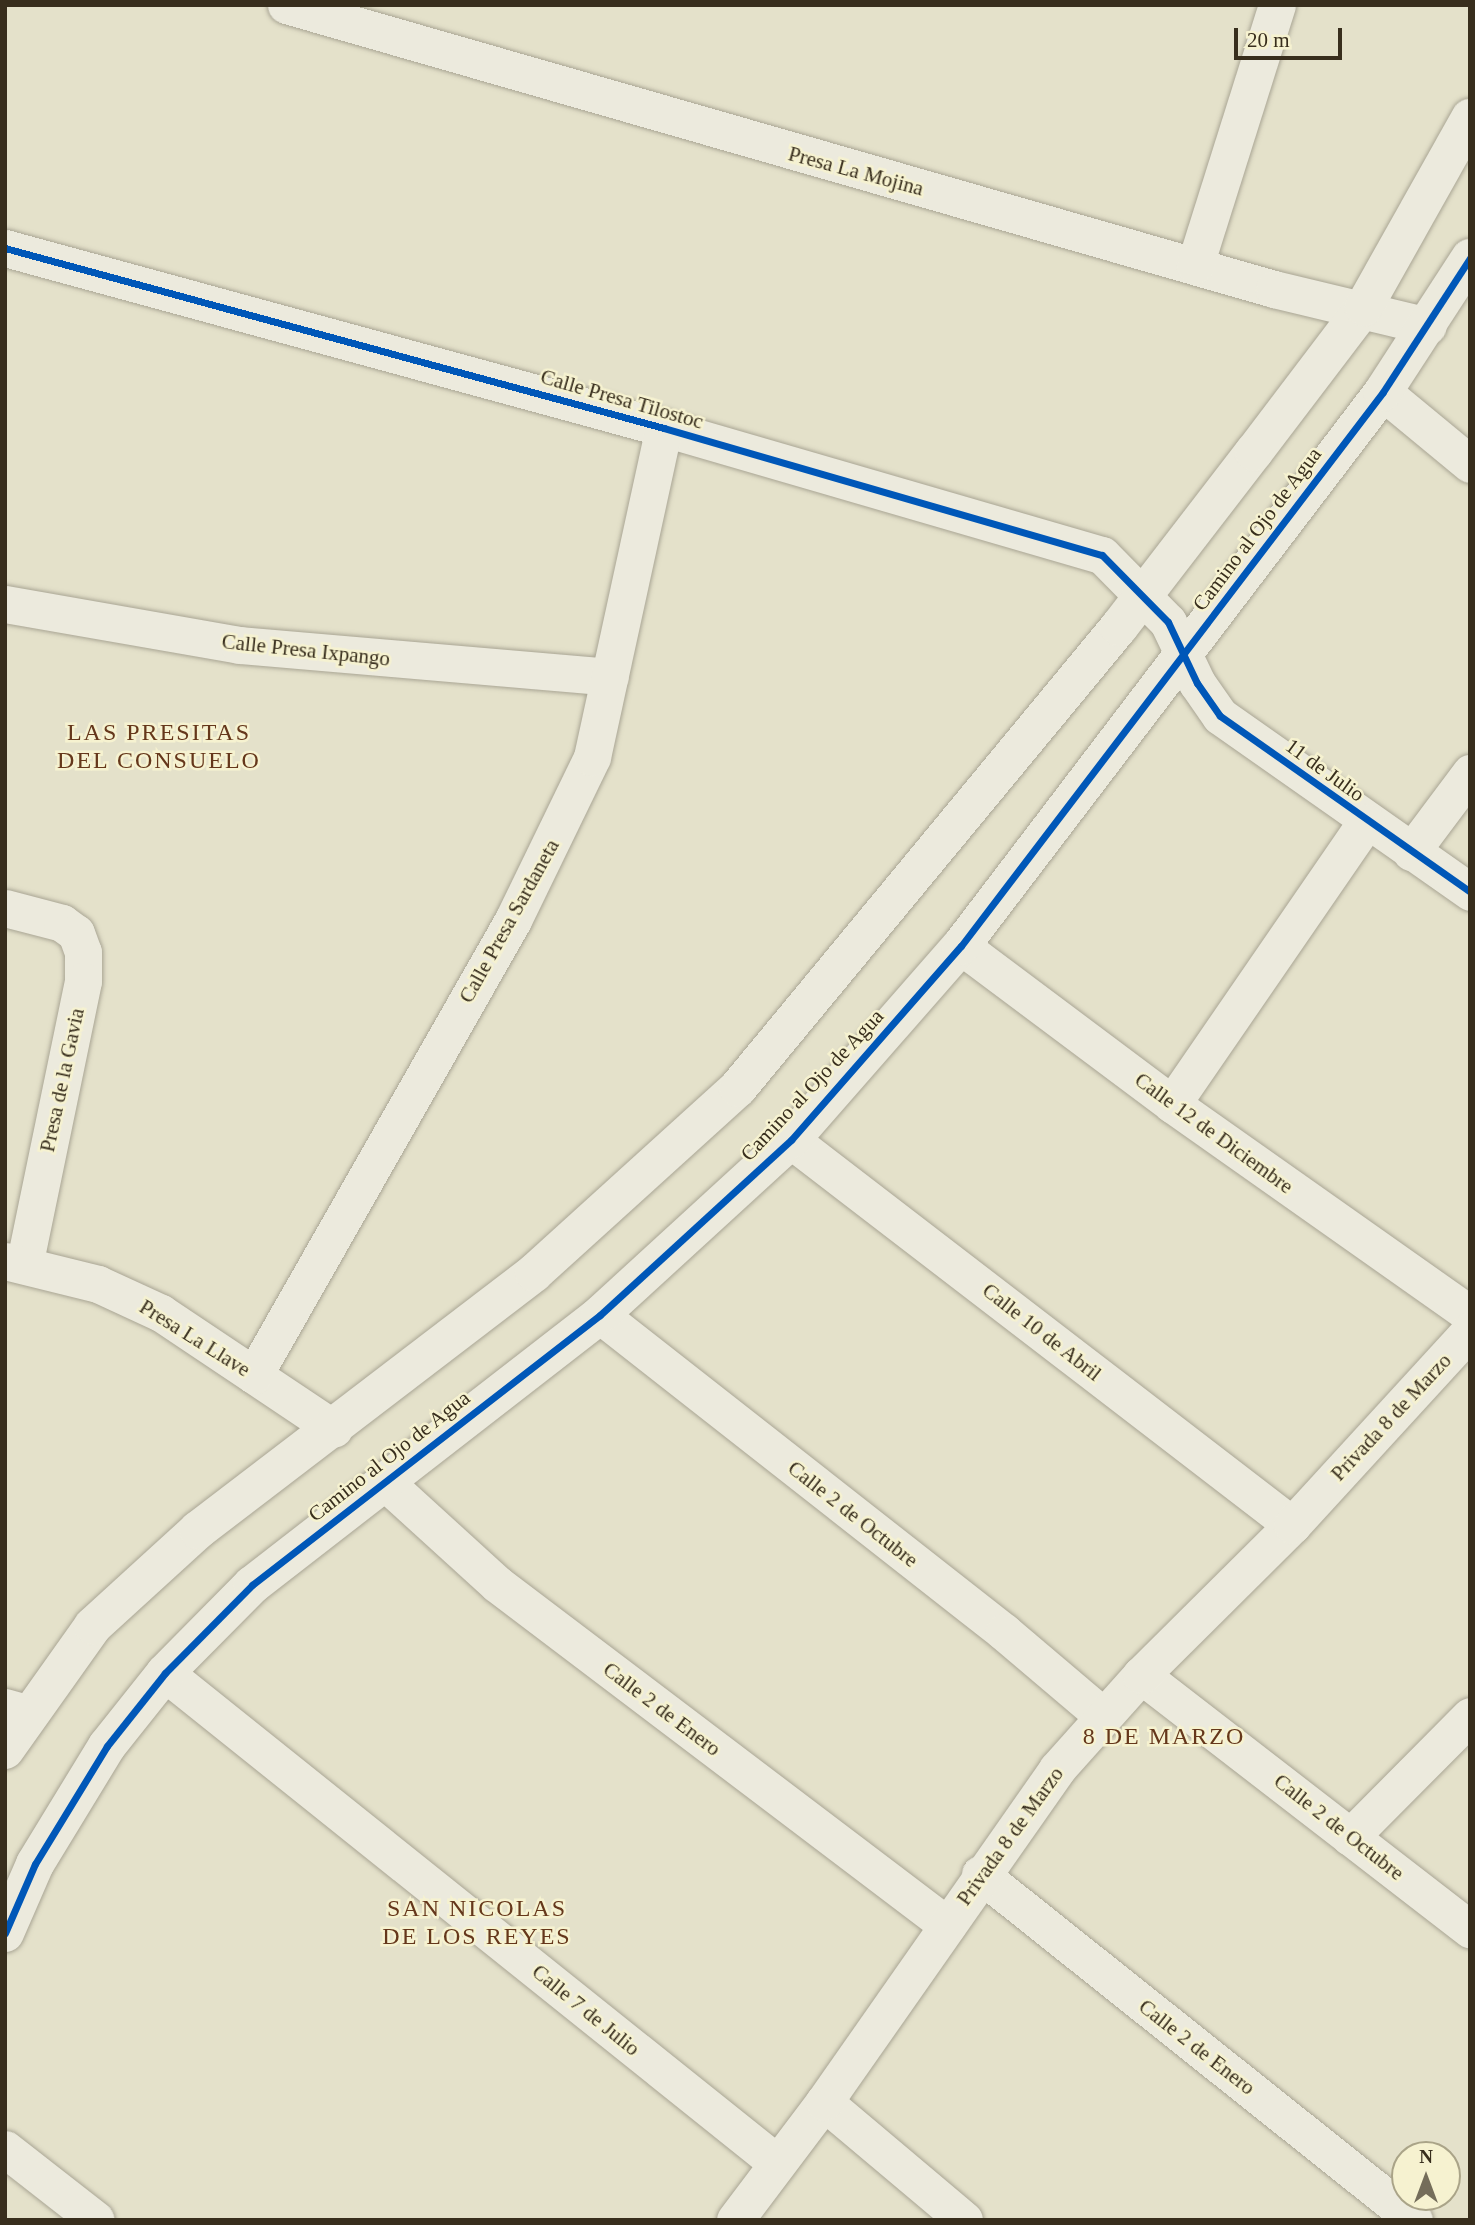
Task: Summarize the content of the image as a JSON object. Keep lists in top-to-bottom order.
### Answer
{
  "streets": {
    "street": [
      "Presa La Mojina",
      "Calle Presa Tilostoc",
      "Camino al Ojo de Agua",
      "Calle Presa Ixpango",
      "11 de Julio",
      "Calle Presa Sardaneta",
      "Presa de la Gavia",
      "Calle 12 de Diciembre",
      "Calle 10 de Abril",
      "Presa La Llave",
      "Privada 8 de Marzo",
      "Calle 2 de Octubre",
      "Calle 2 de Enero",
      "Calle 7 de Julio"
    ]
  },
  "crossings": [
    ["Presa La Mojina", "Camino al Ojo de Agua"],
    ["Calle Presa Tilostoc", "Camino al Ojo de Agua"],
    ["Calle Presa Tilostoc", "11 de Julio"],
    ["Calle Presa Tilostoc", "Calle Presa Sardaneta"],
    ["Camino al Ojo de Agua", "11 de Julio"],
    ["Camino al Ojo de Agua", "Calle 12 de Diciembre"],
    ["Camino al Ojo de Agua", "Calle 10 de Abril"],
    ["Camino al Ojo de Agua", "Calle 2 de Octubre"],
    ["Camino al Ojo de Agua", "Calle 2 de Enero"],
    ["Camino al Ojo de Agua", "Calle 7 de Julio"],
    ["Calle Presa Ixpango", "Calle Presa Sardaneta"],
    ["11 de Julio", "Calle 12 de Diciembre"],
    ["Calle Presa Sardaneta", "Presa La Llave"],
    ["Presa de la Gavia", "Presa La Llave"],
    ["Calle 10 de Abril", "Privada 8 de Marzo"],
    ["Privada 8 de Marzo", "Calle 2 de Octubre"],
    ["Privada 8 de Marzo", "Calle 2 de Enero"],
    ["Privada 8 de Marzo", "Calle 7 de Julio"]
  ],
  "districts": ["LAS PRESITAS DEL CONSUELO", "8 DE MARZO", "SAN NICOLAS DE LOS REYES"],
  "scale_bar": "20 m",
  "north": "top"
}
